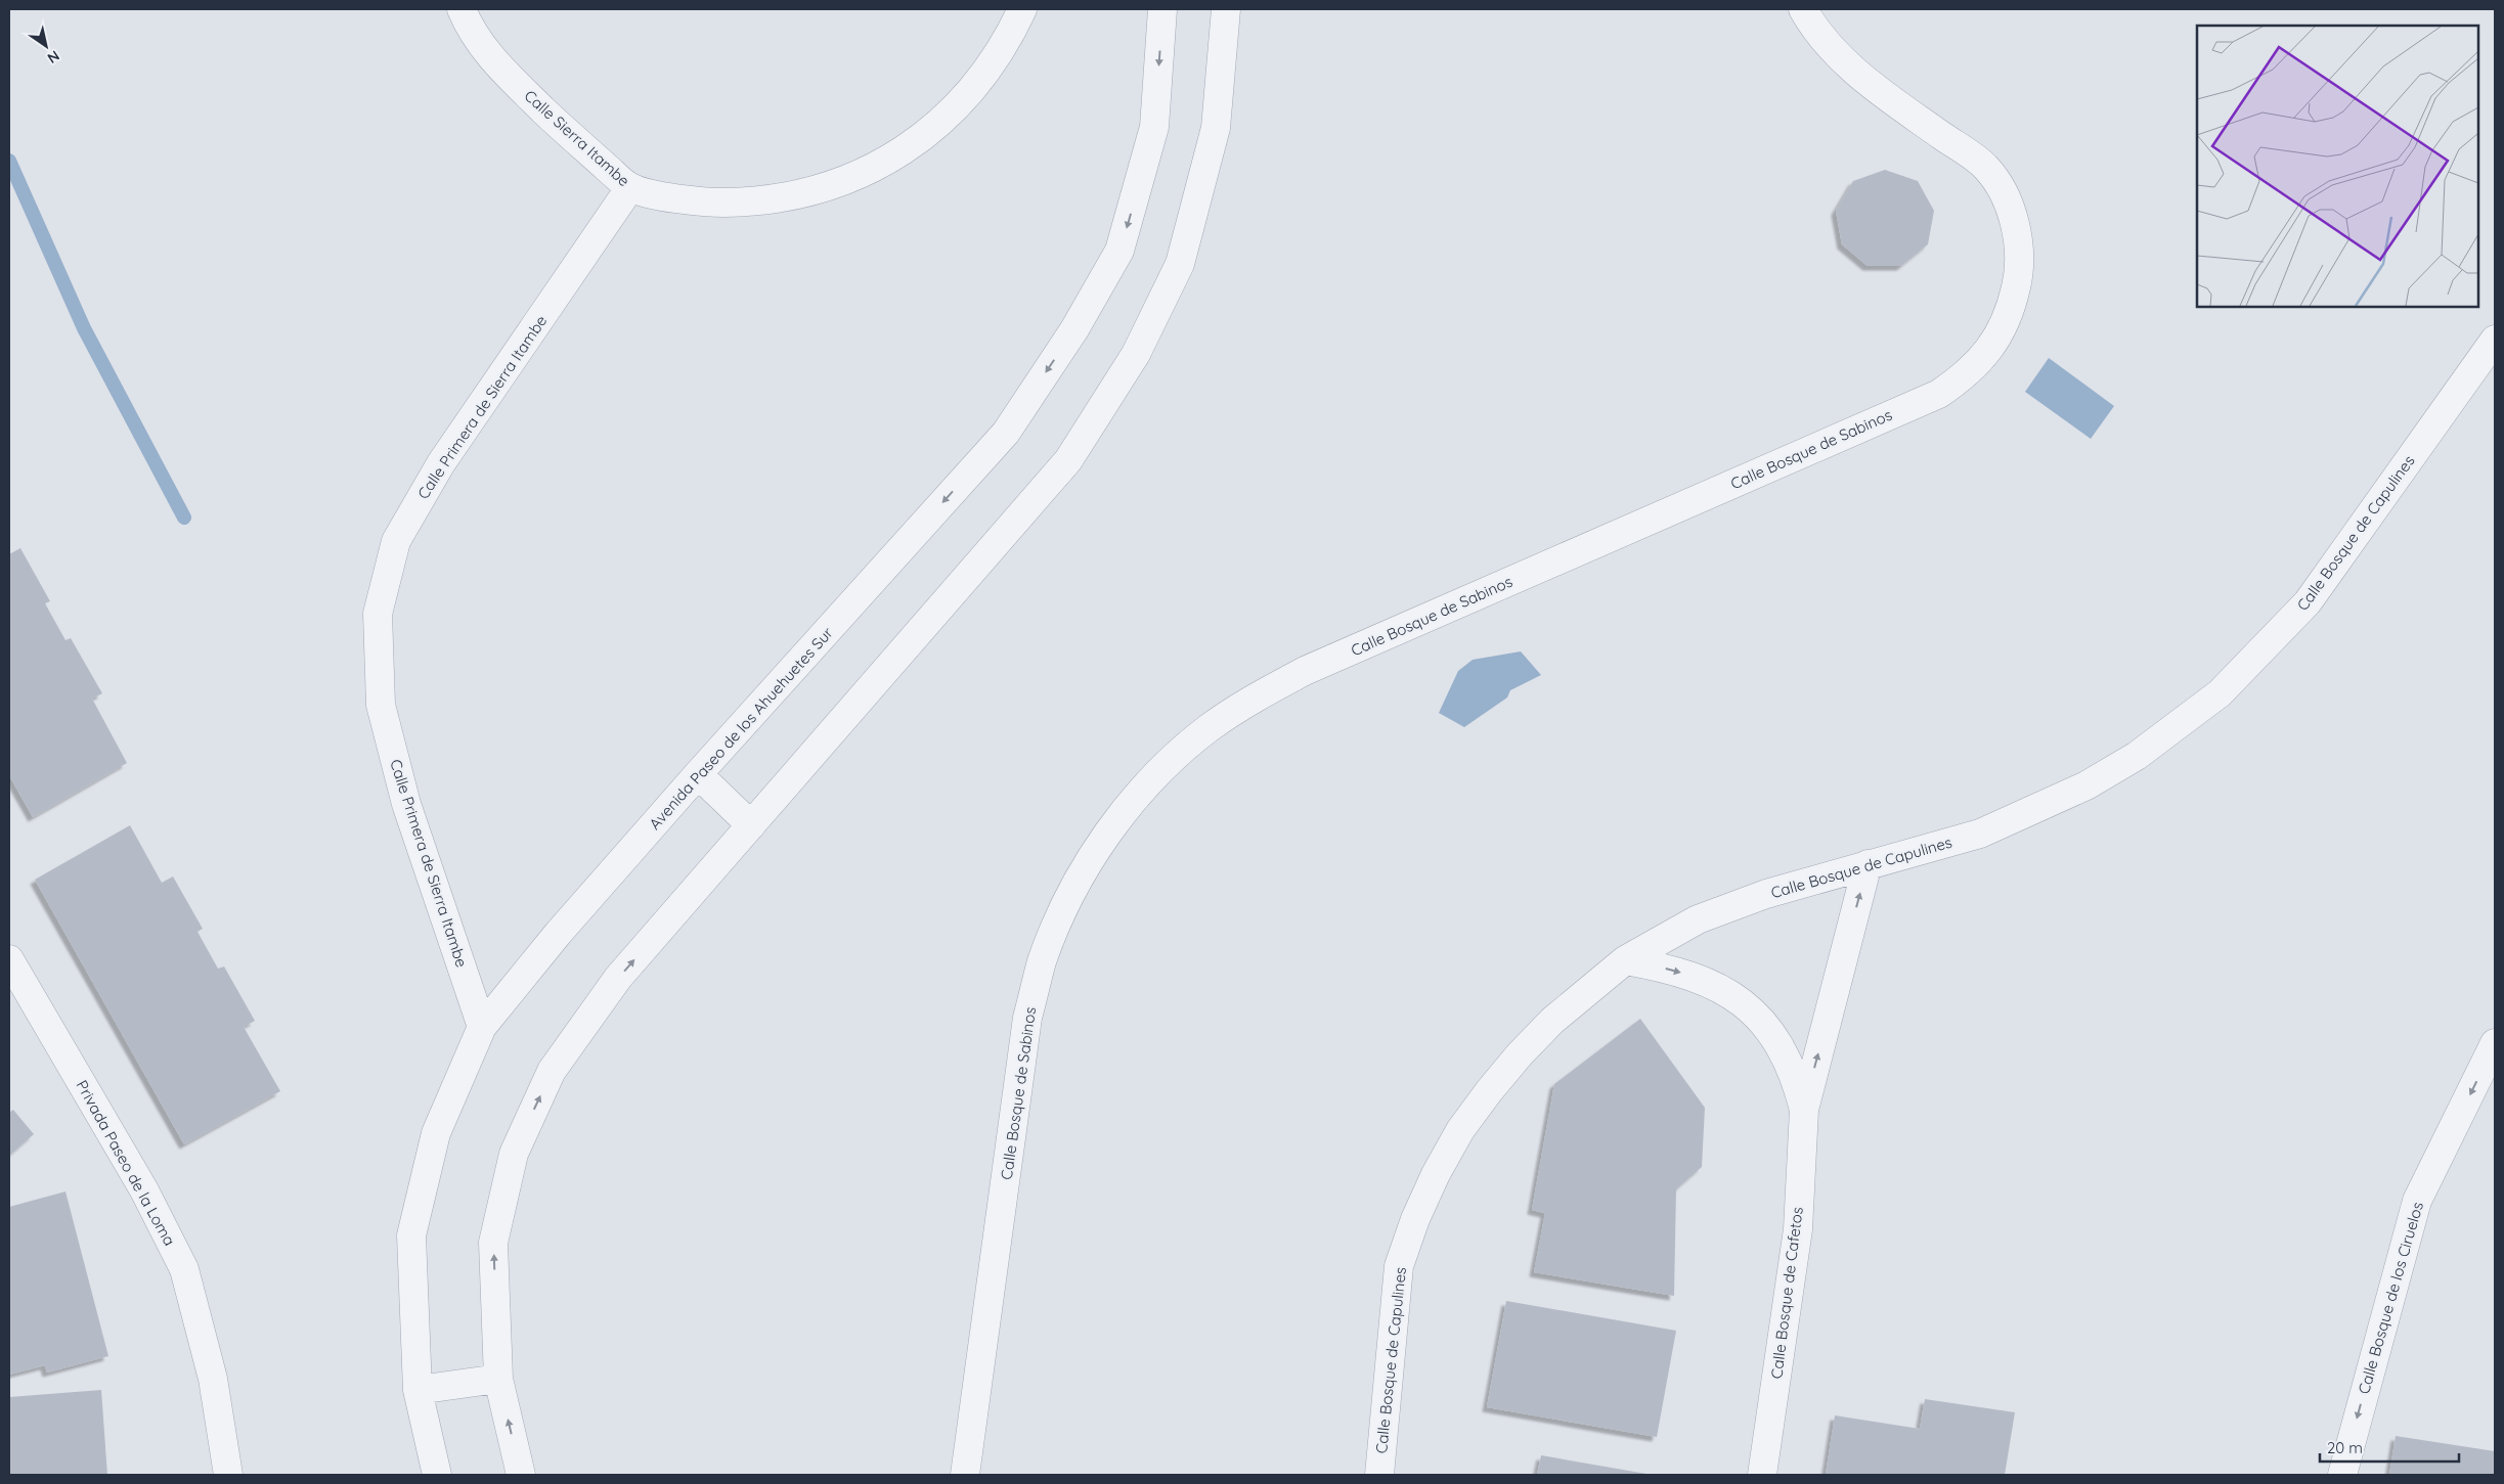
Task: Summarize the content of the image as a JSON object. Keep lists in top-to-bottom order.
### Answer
{
  "streets": {
    "street": [
      "Calle Sierra Itambe",
      "Calle Primera de Sierra Itambe",
      "Calle Bosque de Sabinos",
      "Calle Bosque de Capulines",
      "Avenida Paseo de los Ahuehuetes Sur",
      "Privada Paseo de la Loma",
      "Calle Bosque de Cafetos",
      "Calle Bosque de los Ciruelos"
    ]
  },
  "crossings": [
    ["Calle Sierra Itambe", "Calle Primera de Sierra Itambe"],
    ["Calle Primera de Sierra Itambe", "Avenida Paseo de los Ahuehuetes Sur"],
    ["Calle Bosque de Capulines", "Calle Bosque de Cafetos"]
  ],
  "one_way": ["Calle Bosque de los Ciruelos"],
  "scale_bar": "20 m",
  "north": "bottom right"
}
